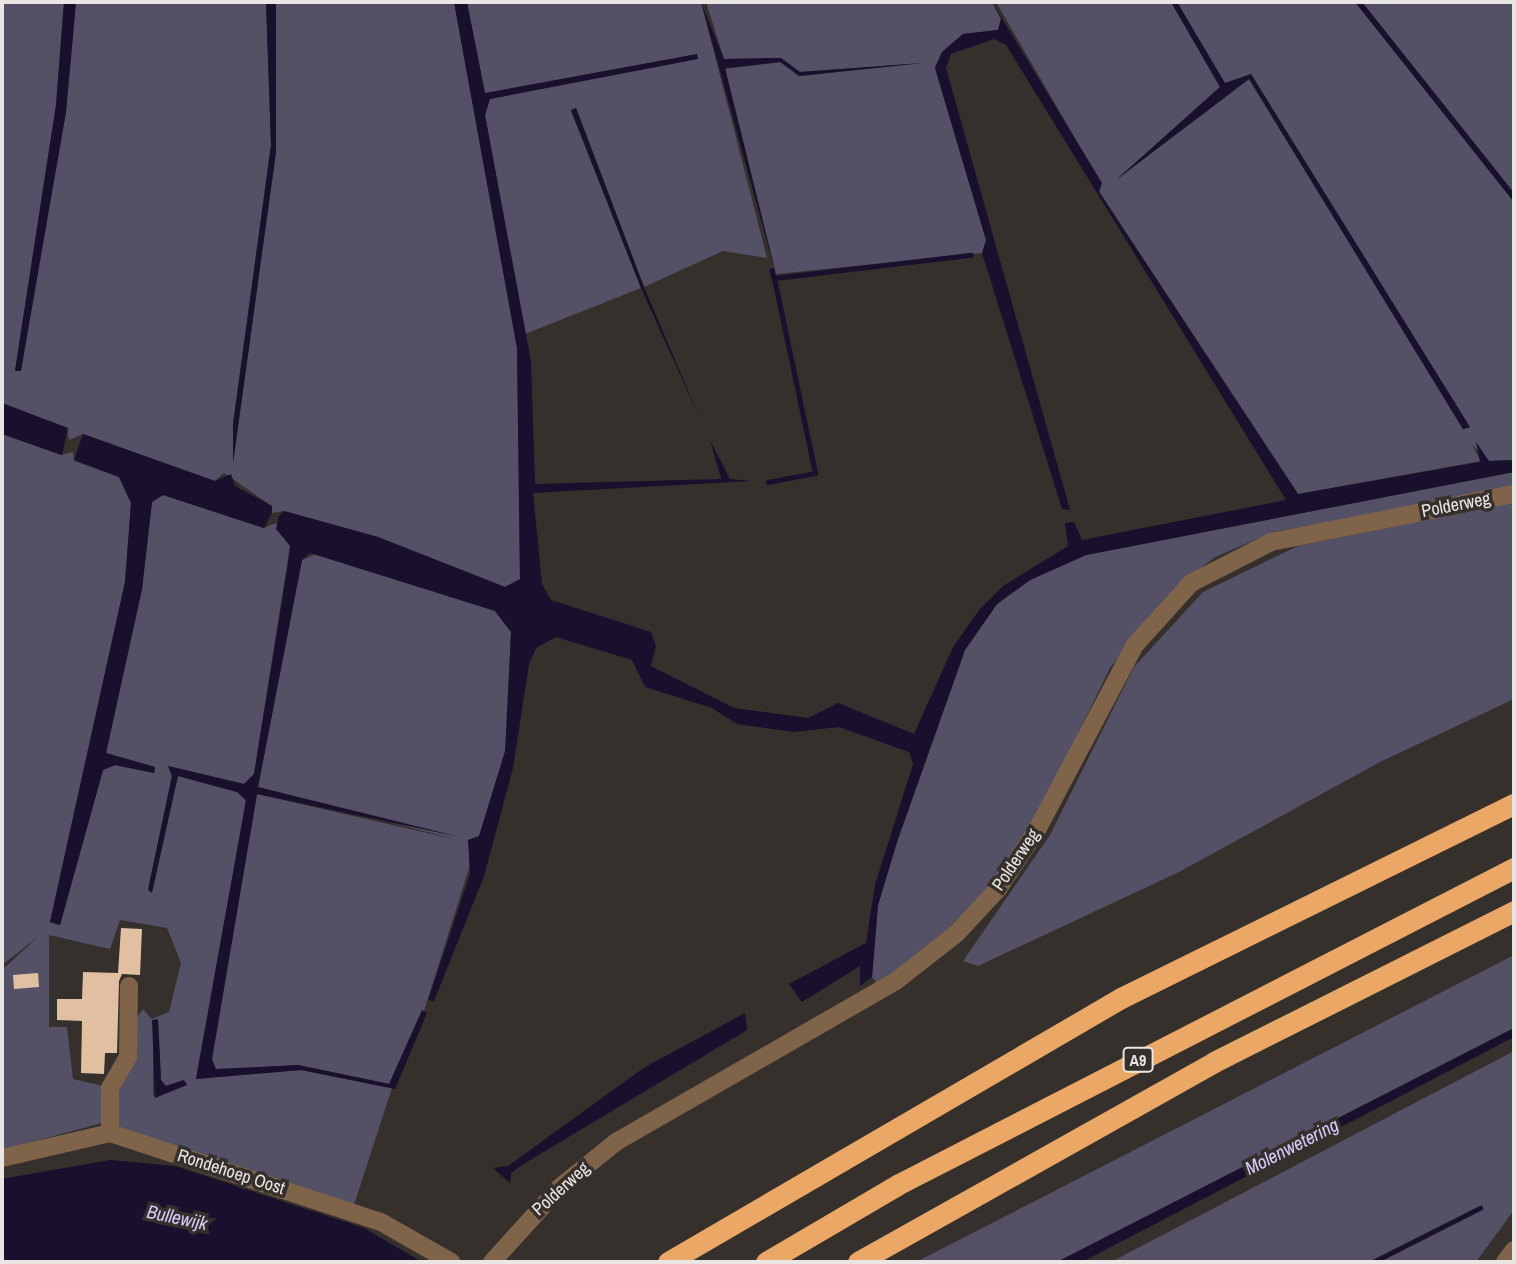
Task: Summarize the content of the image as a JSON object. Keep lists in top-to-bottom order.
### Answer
{
  "streets": {
    "highway": ["A9"],
    "street": ["Polderweg", "Rondehoep Oost"]
  },
  "water": ["Molenwetering", "Bullewijk"]
}
